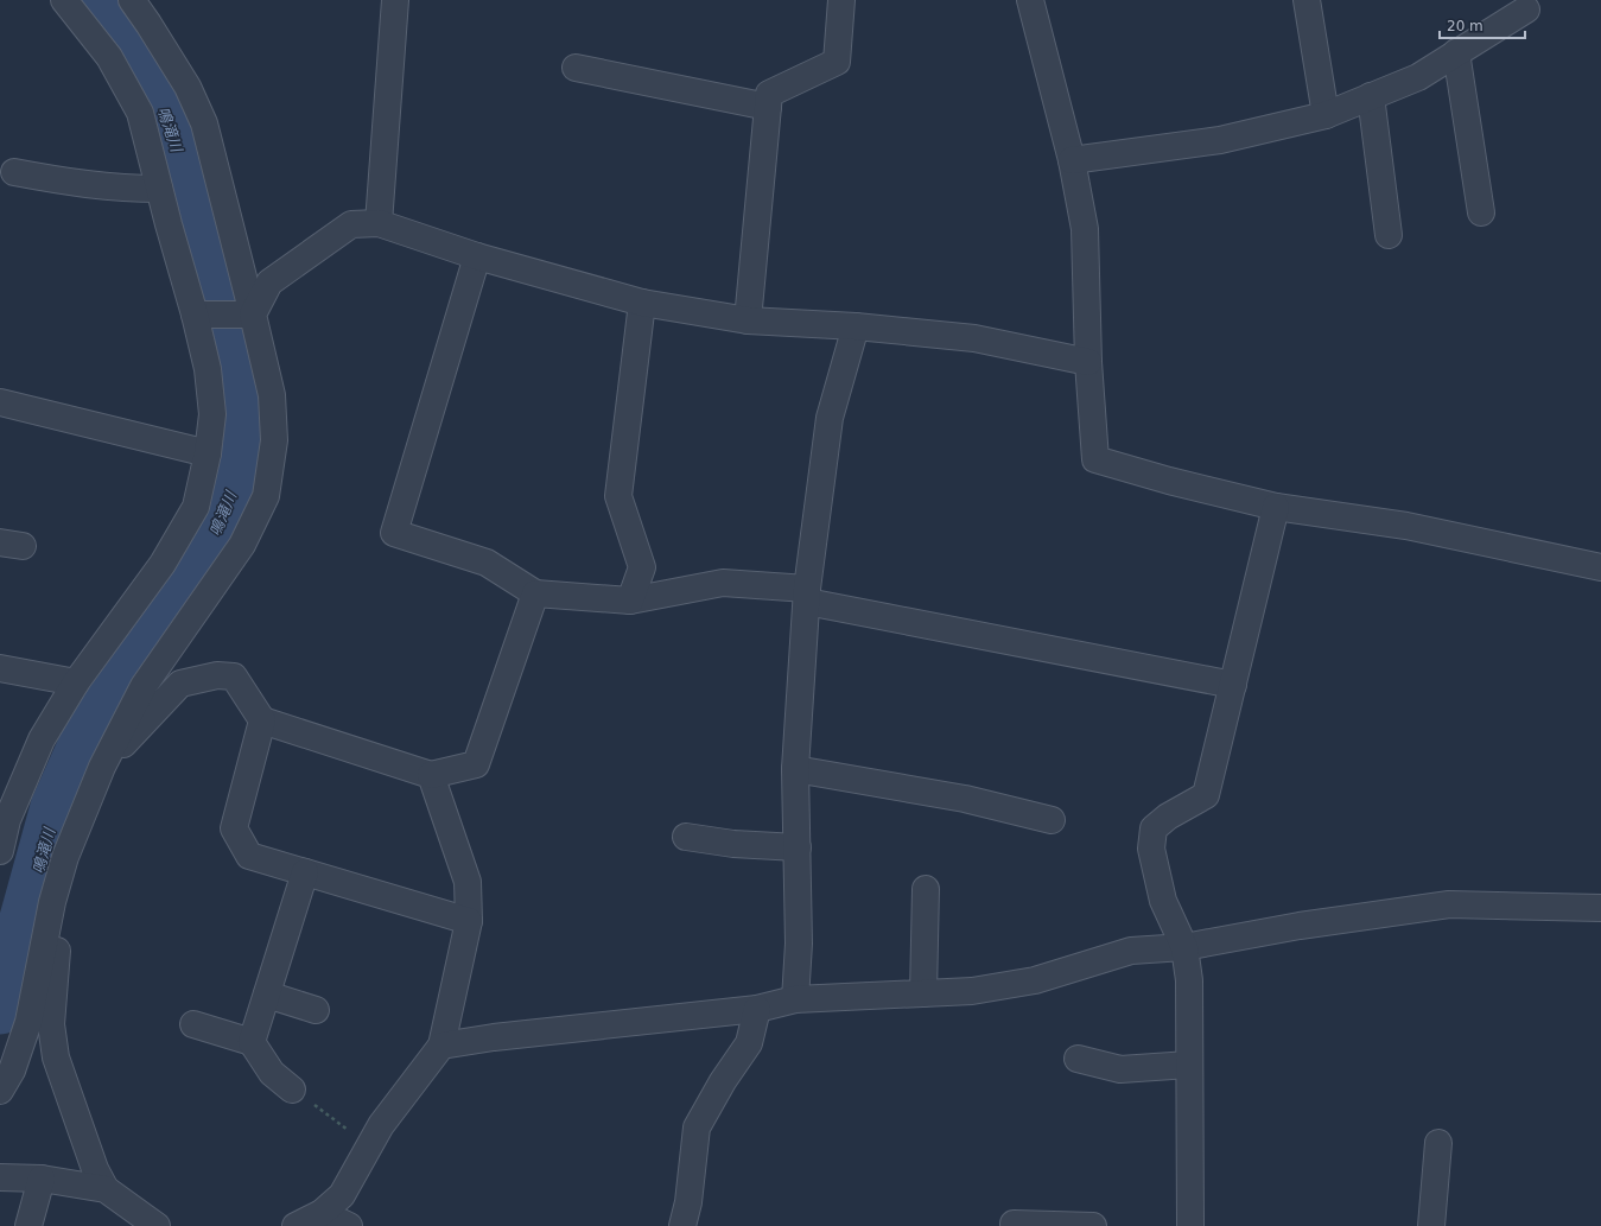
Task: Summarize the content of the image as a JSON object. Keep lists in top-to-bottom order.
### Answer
{
  "water": ["鳴滝川"],
  "scale_bar": "20 m"
}
